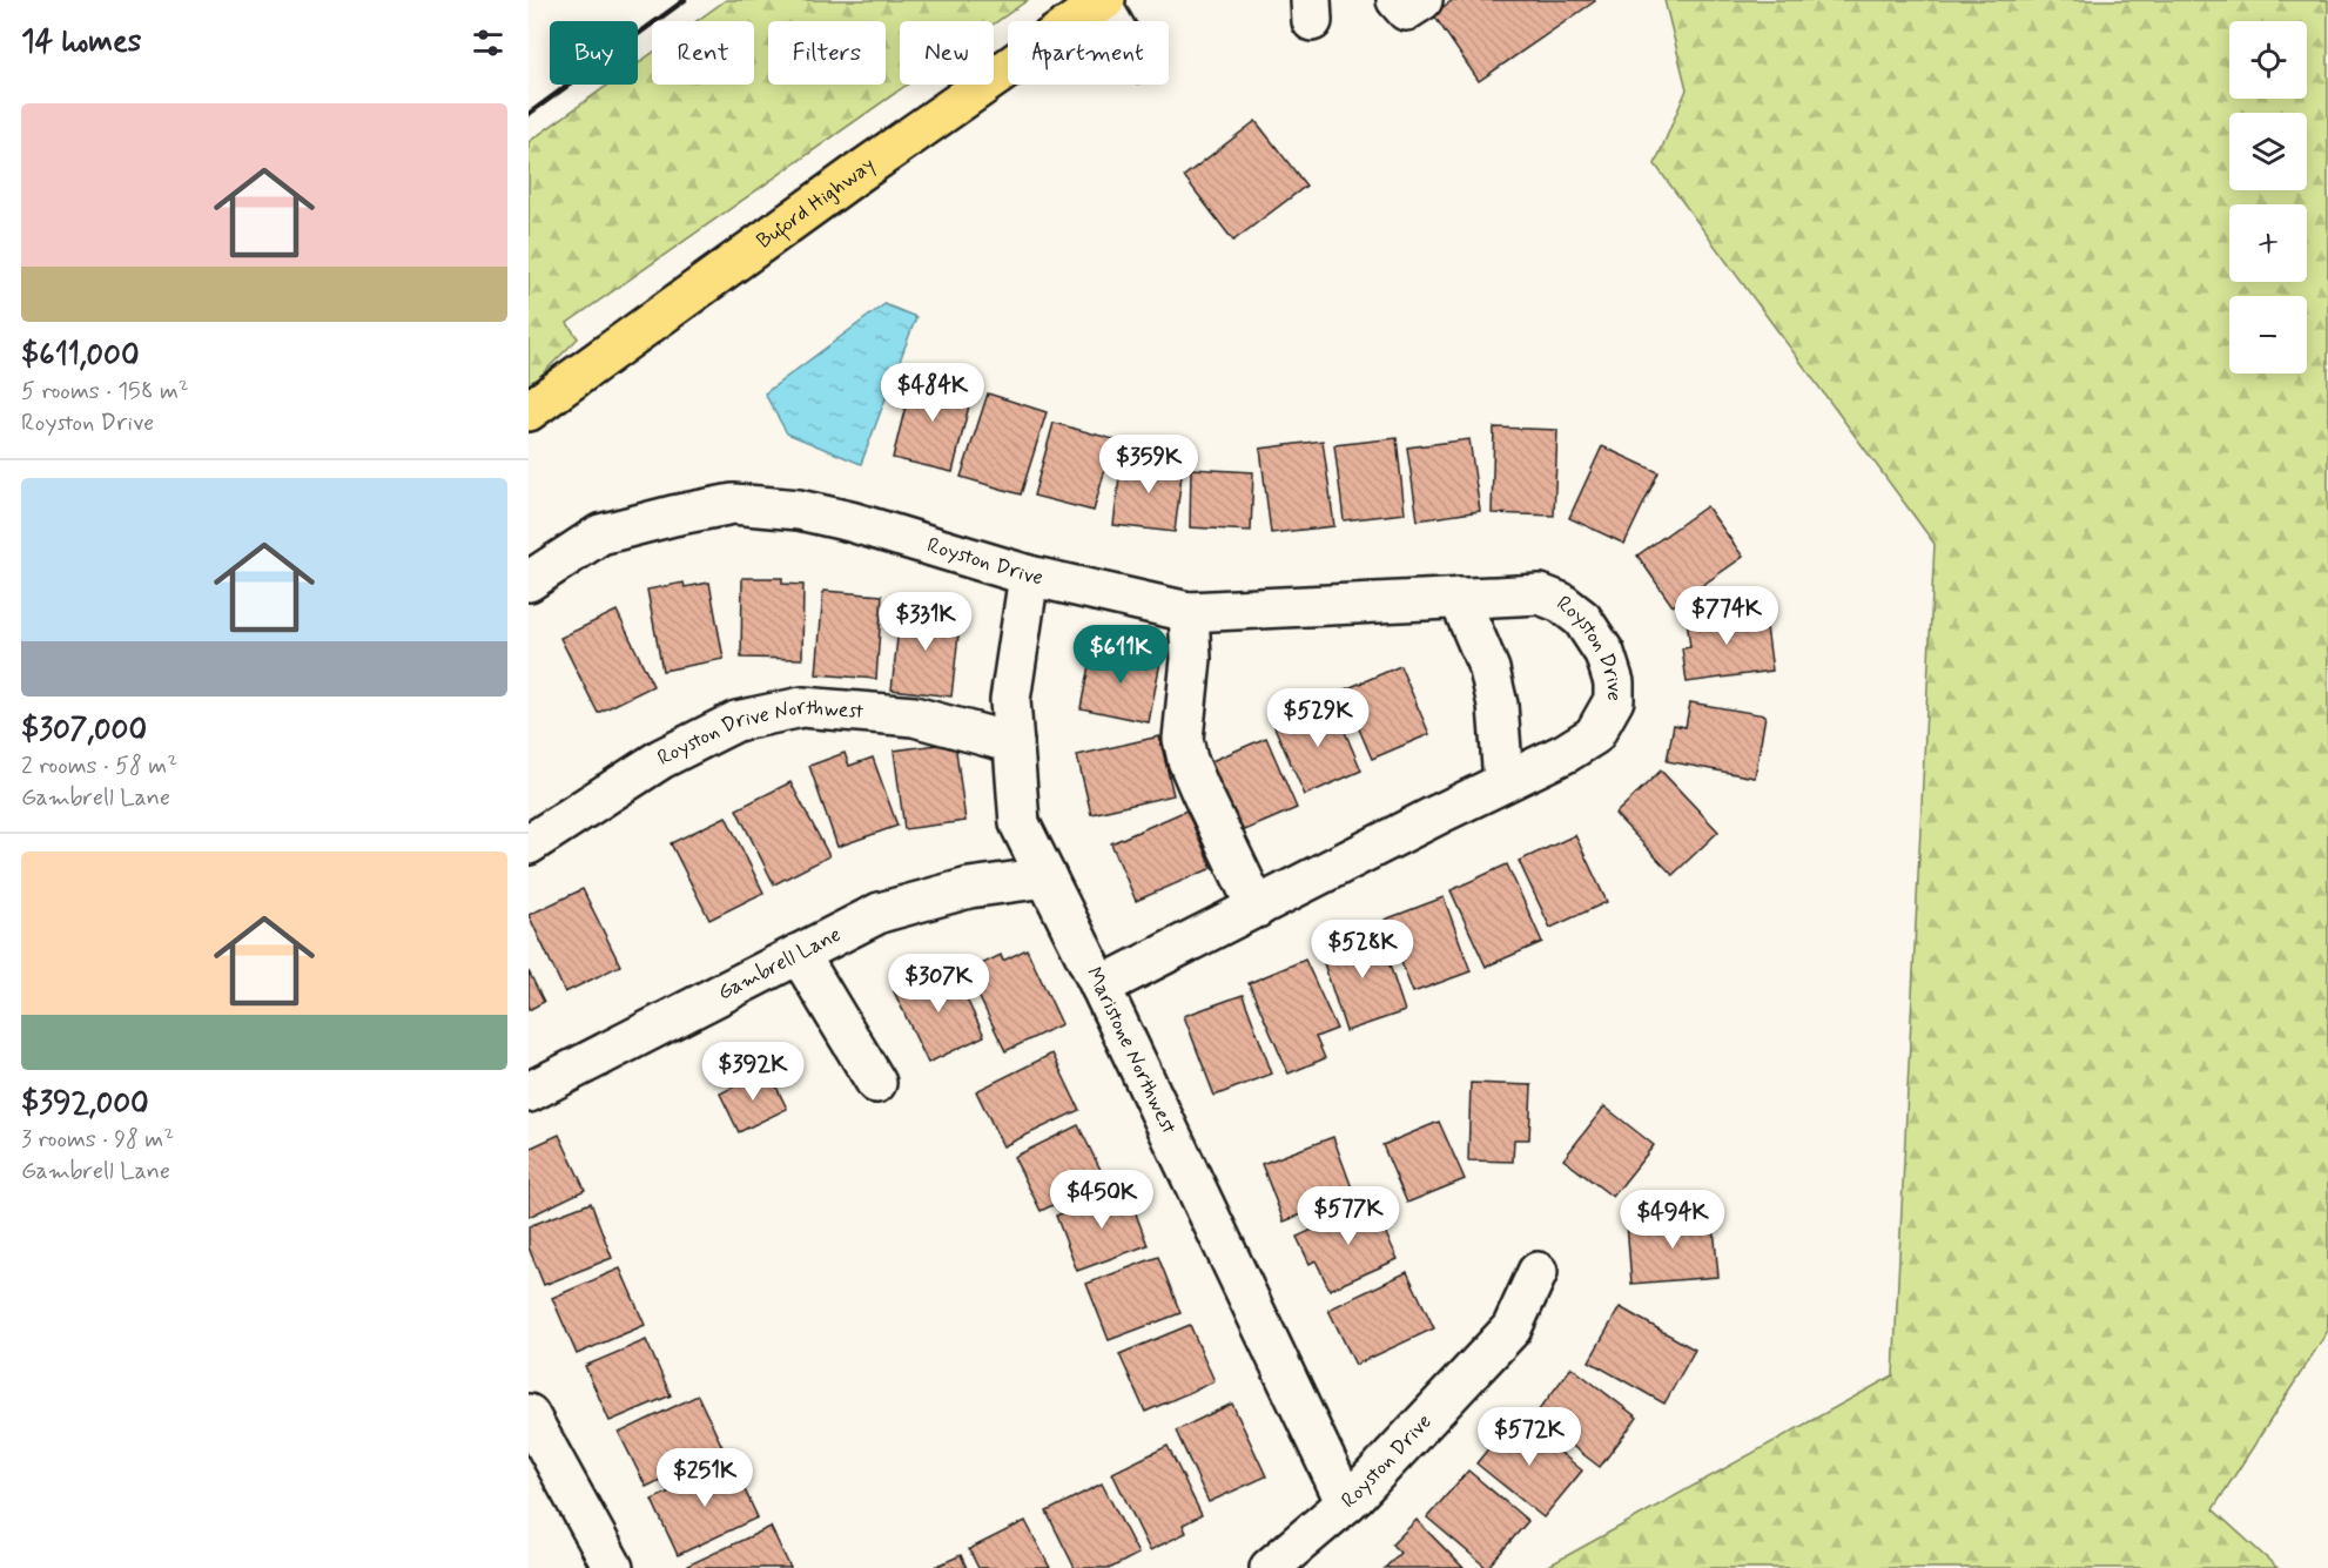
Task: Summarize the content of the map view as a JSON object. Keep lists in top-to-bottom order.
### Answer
{
  "streets": {
    "main road": ["Buford Highway"],
    "street": [
      "Royston Drive",
      "Royston Drive Northwest",
      "Gambrell Lane",
      "Maristone Northwest"
    ]
  },
  "crossings": [
    ["Royston Drive", "Maristone Northwest"],
    ["Royston Drive Northwest", "Maristone Northwest"],
    ["Gambrell Lane", "Maristone Northwest"]
  ],
  "page": {
    "heading": "14 homes",
    "map_buttons": ["+", "−"],
    "chip": [
      "Buy",
      "Rent",
      "Filters",
      "New",
      "Apartment"
    ],
    "list": [
      {
        "name": "$611,000",
        "note": "5 rooms · 158 m² · Royston Drive"
      },
      {
        "name": "$307,000",
        "note": "2 rooms · 58 m² · Gambrell Lane"
      },
      {
        "name": "$392,000",
        "note": "3 rooms · 98 m² · Gambrell Lane"
      }
    ],
    "price": [
      "$484K",
      "$359K",
      "$774K",
      "$331K",
      "$611K",
      "$529K",
      "$528K",
      "$307K",
      "$392K",
      "$450K",
      "$577K",
      "$494K",
      "$572K",
      "$251K"
    ]
  }
}
